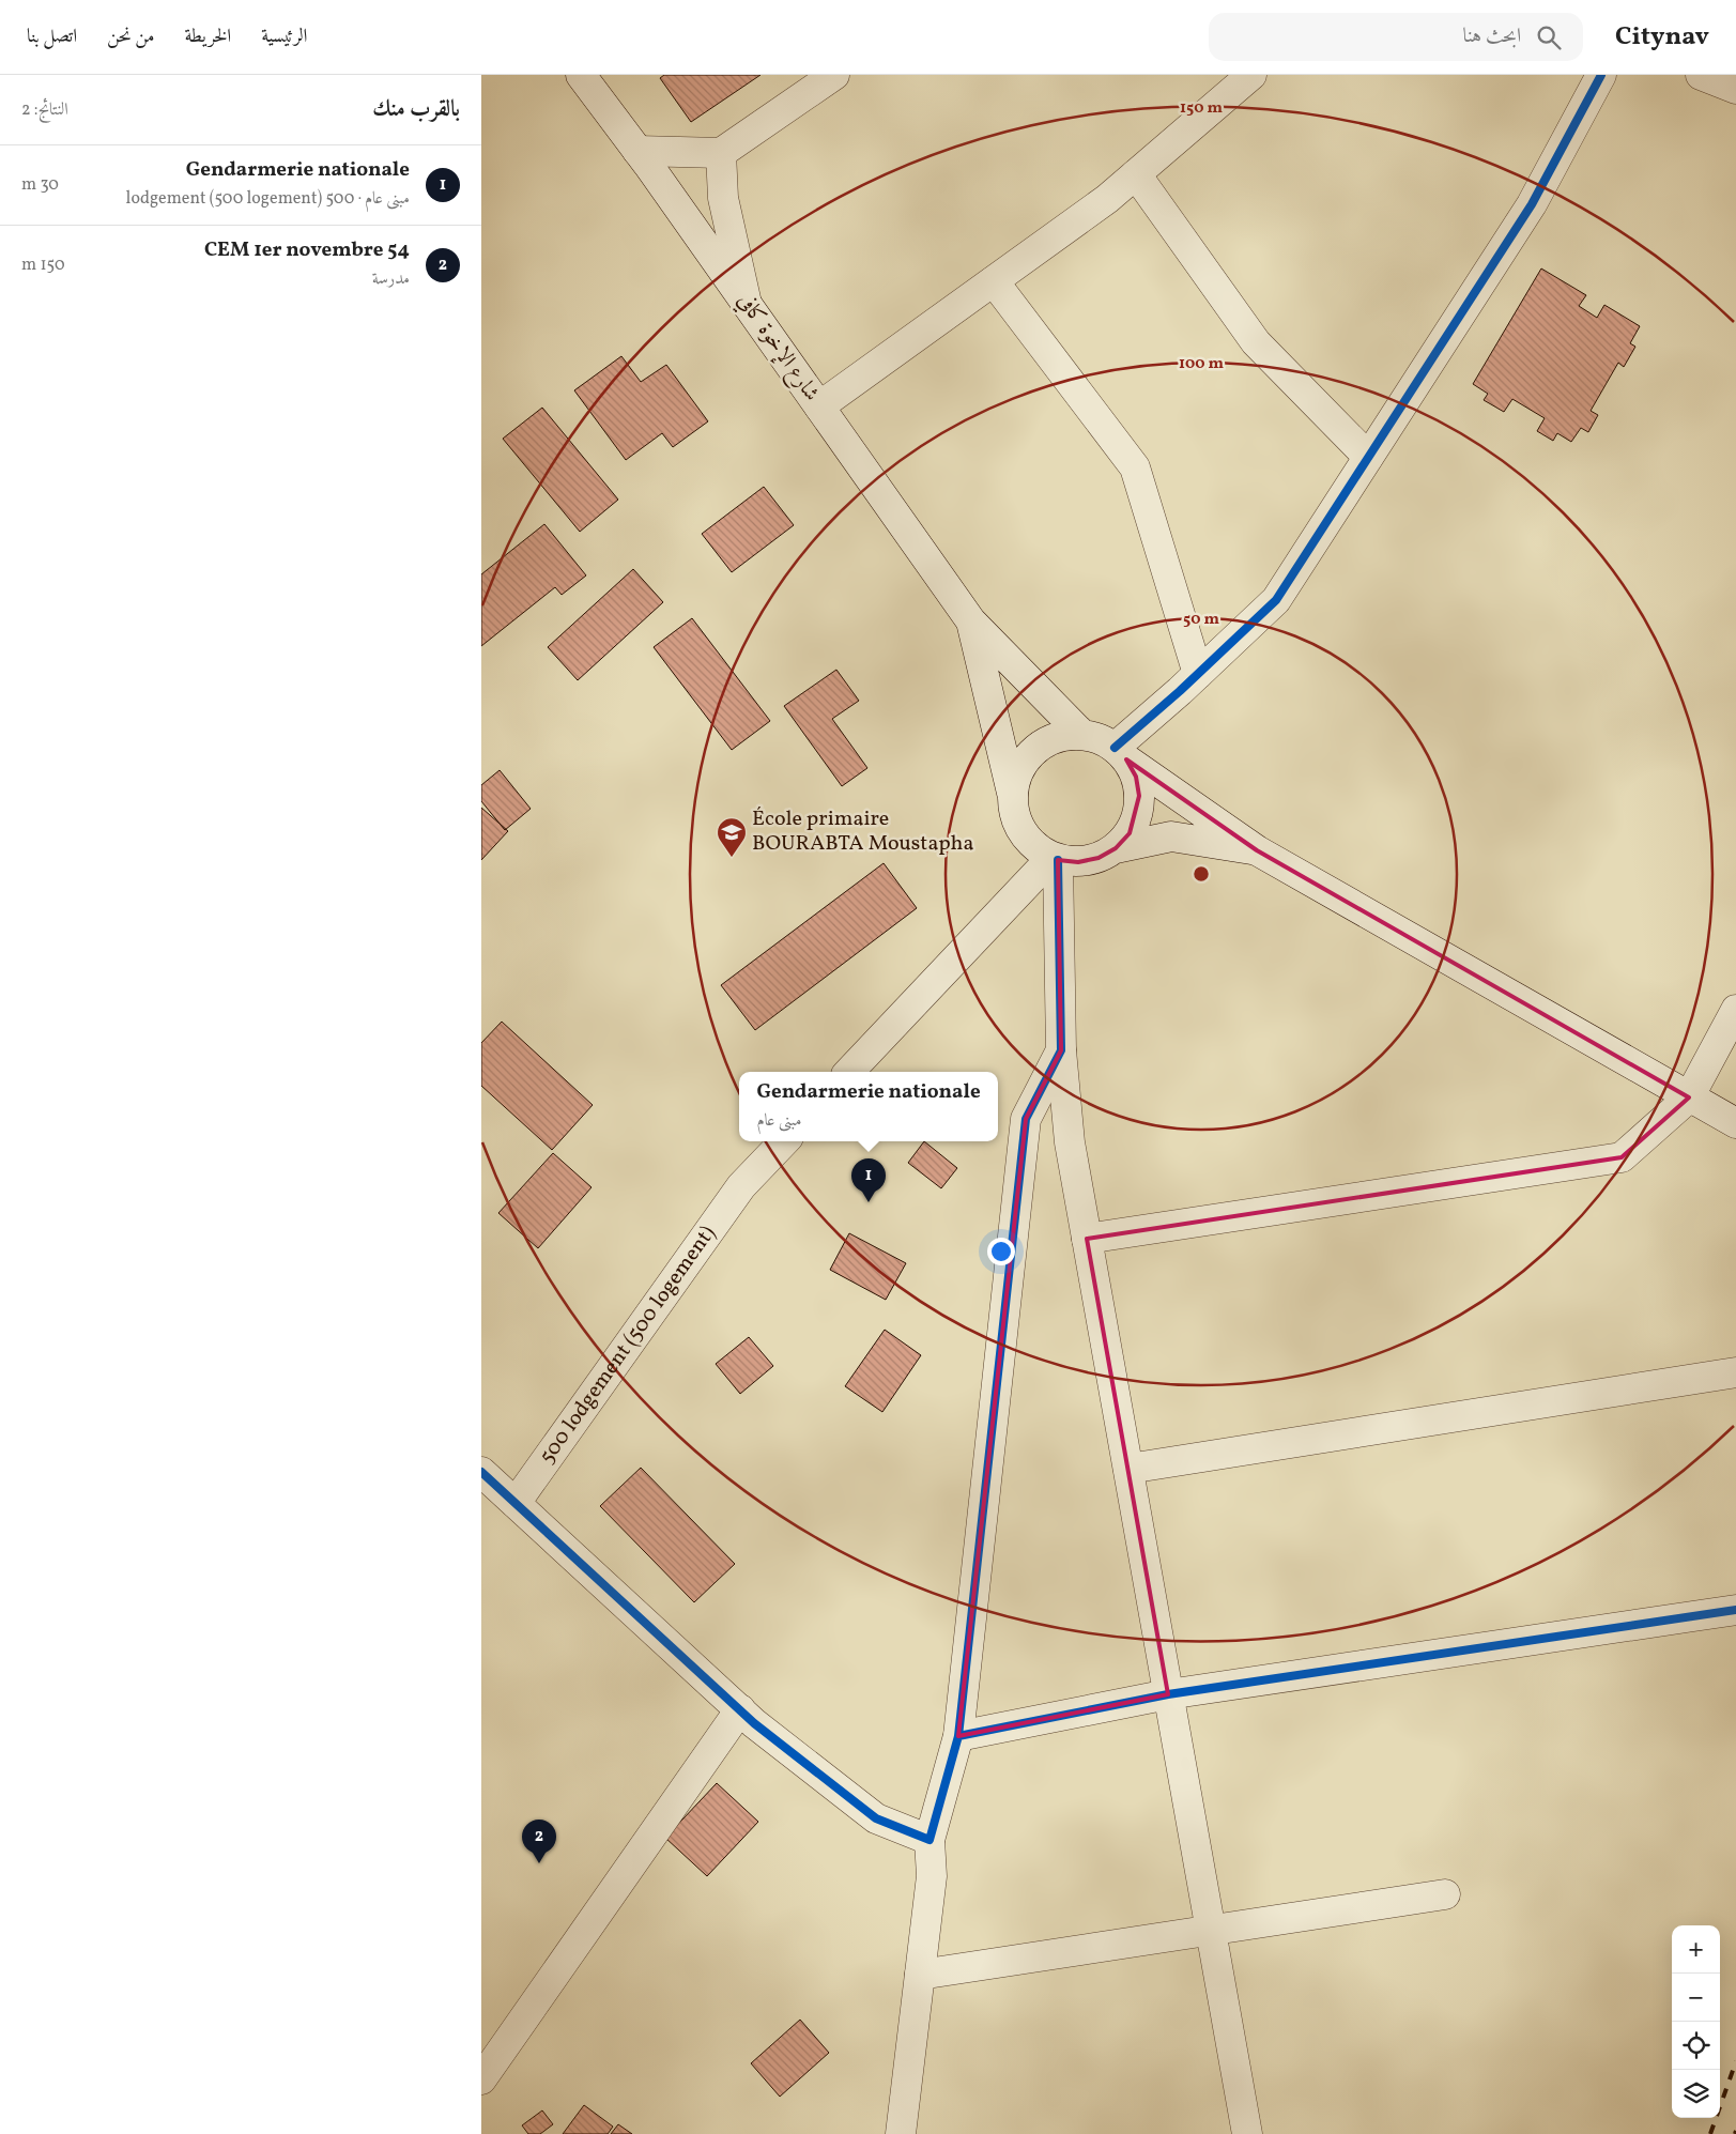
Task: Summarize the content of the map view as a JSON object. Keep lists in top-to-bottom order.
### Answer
{
  "streets": {
    "street": ["شارع الإخوة كافي", "500 lodgement (500 logement)"]
  },
  "places": {
    "school or university": ["École primaire BOURABTA Moustapha"]
  },
  "page": {
    "header": "Citynav",
    "search": "ابحث هنا",
    "nav": [
      "الرئيسية",
      "الخريطة",
      "من نحن",
      "اتصل بنا"
    ],
    "heading": ["بالقرب منك", "النتائج: 2"],
    "list": [
      {
        "mark": "1",
        "name": "Gendarmerie nationale",
        "note": "مبنى عام · 500 lodgement (500 logement)",
        "value": "30 m"
      },
      {
        "mark": "2",
        "name": "CEM 1er novembre 54",
        "note": "مدرسة",
        "value": "150 m"
      }
    ],
    "popup": ["Gendarmerie nationale", "مبنى عام"],
    "pins": ["1", "2"],
    "map_buttons": ["+", "−"]
  },
  "rings": ["150 m", "100 m", "50 m"]
}
